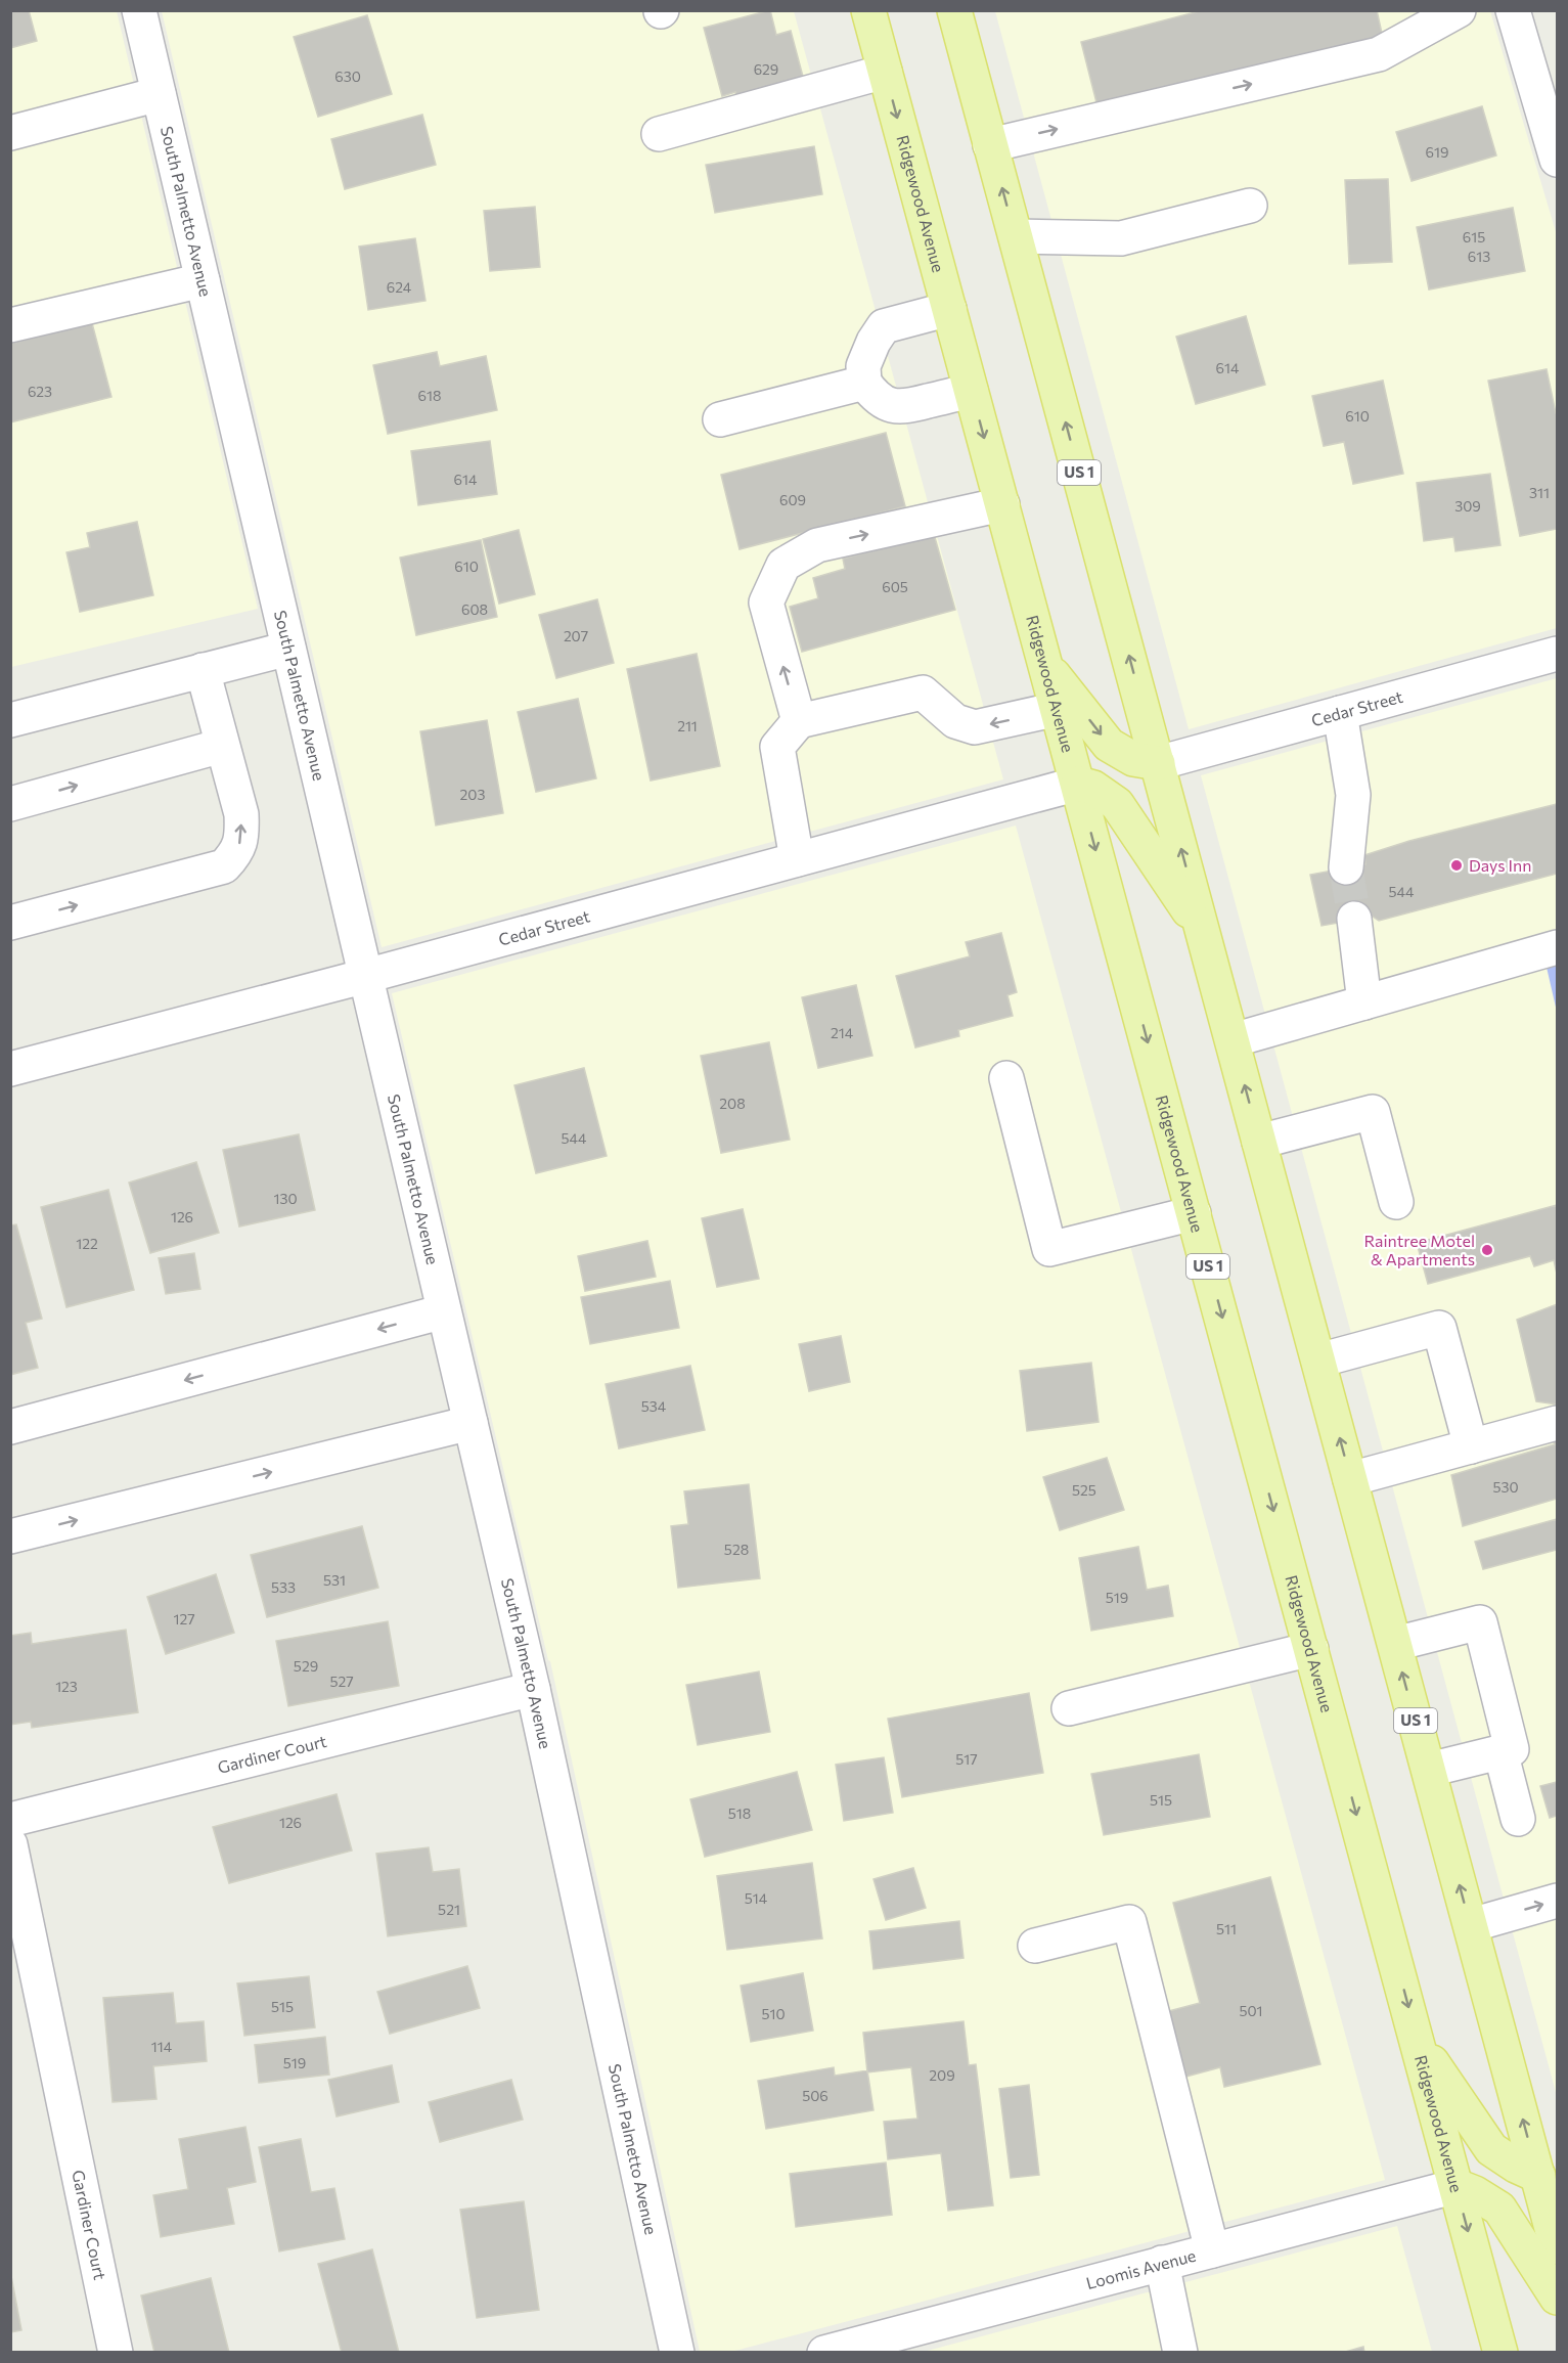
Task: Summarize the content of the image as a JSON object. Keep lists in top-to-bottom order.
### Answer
{
  "streets": {
    "main road": ["Ridgewood Avenue", "US 1"],
    "street": [
      "South Palmetto Avenue",
      "Cedar Street",
      "Gardiner Court",
      "Loomis Avenue"
    ]
  },
  "crossings": [
    ["Ridgewood Avenue", "Cedar Street"],
    ["Ridgewood Avenue", "Loomis Avenue"],
    ["South Palmetto Avenue", "Cedar Street"],
    ["South Palmetto Avenue", "Gardiner Court"],
    ["US 1", "Cedar Street"]
  ],
  "places": ["Days Inn", "Raintree Motel & Apartments"],
  "house_numbers": [
    "629",
    "630",
    "619",
    "615",
    "613",
    "624",
    "614",
    "623",
    "618",
    "610",
    "614",
    "311",
    "609",
    "309",
    "610",
    "605",
    "608",
    "207",
    "211",
    "203",
    "544",
    "214",
    "208",
    "544",
    "130",
    "126",
    "122",
    "534",
    "530",
    "525",
    "528",
    "531",
    "533",
    "519",
    "127",
    "529",
    "527",
    "123",
    "517",
    "515",
    "518",
    "126",
    "514",
    "521",
    "511",
    "515",
    "501",
    "510",
    "114",
    "519",
    "209",
    "506"
  ]
}
